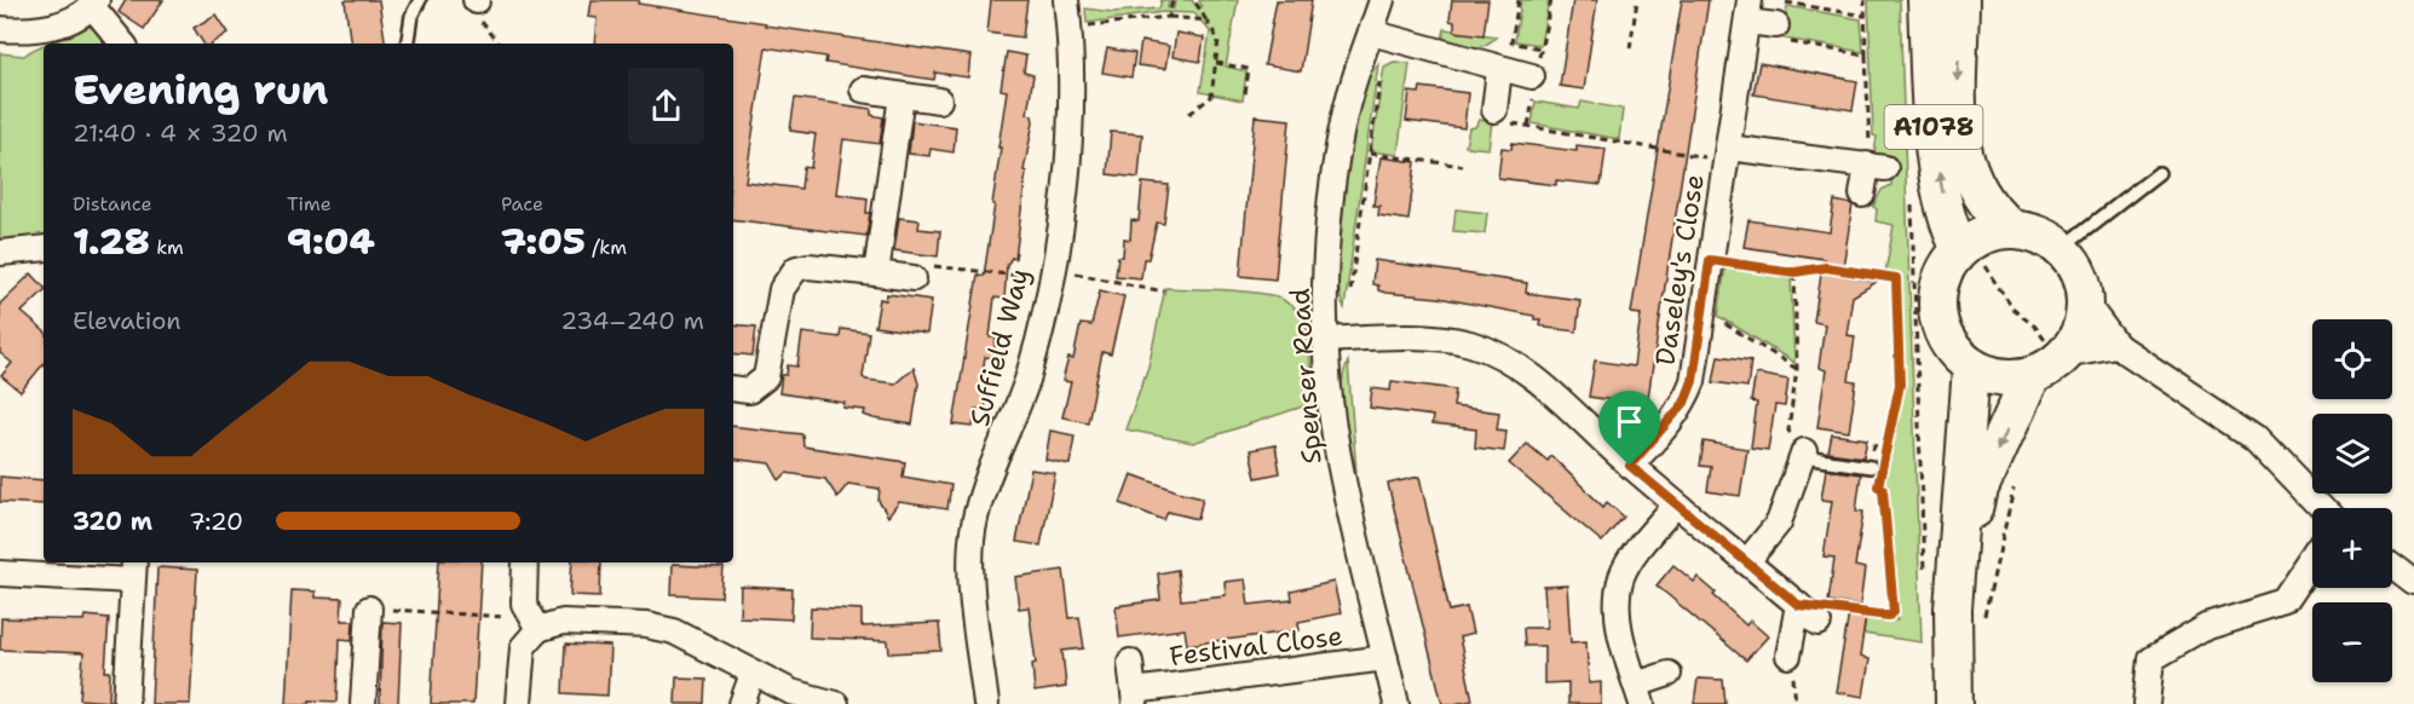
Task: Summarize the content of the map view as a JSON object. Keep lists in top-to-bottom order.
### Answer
{
  "streets": {
    "main road": ["A1078"],
    "street": [
      "Daseley's Close",
      "Suffield Way",
      "Spenser Road",
      "Festival Close"
    ]
  },
  "crossings": [
    ["Spenser Road", "Festival Close"]
  ],
  "page": {
    "heading": ["Evening run", "21:40 · 4 × 320 m"],
    "stats": [
      ["Distance", "1.28 km"],
      ["Time", "9:04"],
      ["Pace", "7:05 /km"]
    ],
    "chart": ["Elevation", "234–240 m"],
    "map_buttons": ["+", "−"],
    "list": [
      {
        "name": "320 m",
        "note": "7:20"
      }
    ]
  }
}
